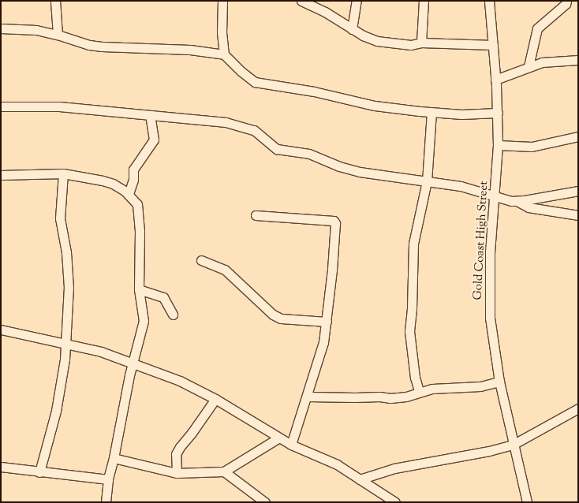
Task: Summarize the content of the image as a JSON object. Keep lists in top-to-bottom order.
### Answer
{
  "streets": {
    "street": ["Gold Coast High Street"]
  }
}
